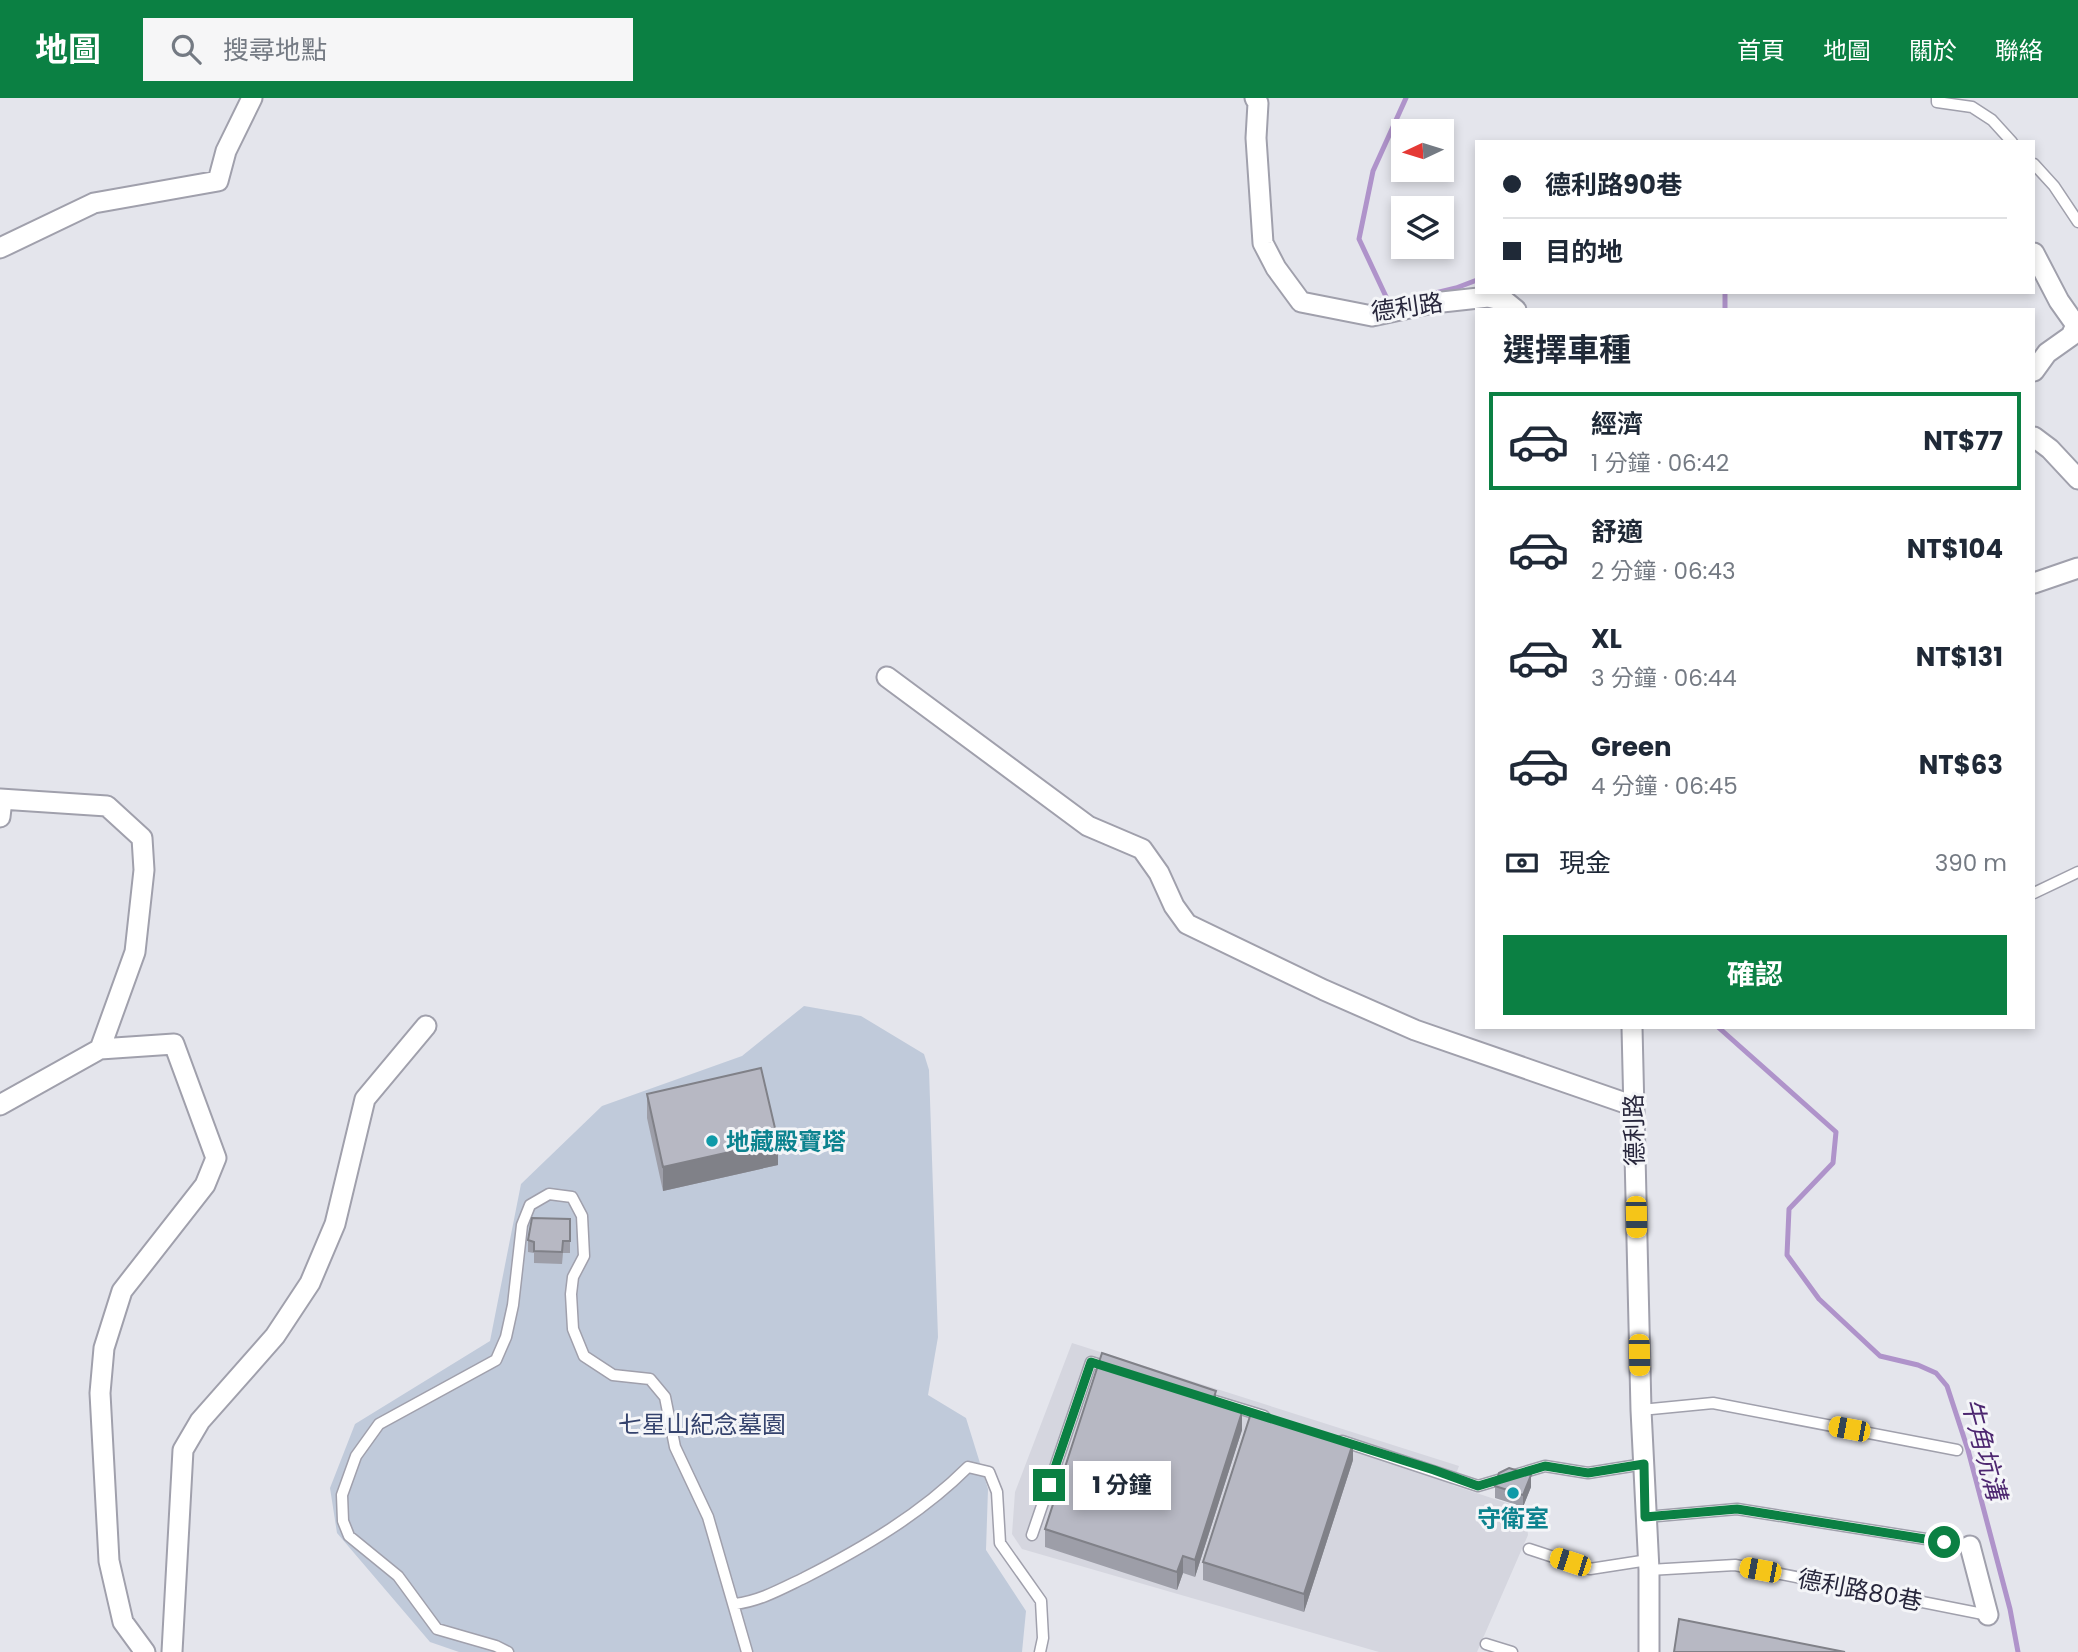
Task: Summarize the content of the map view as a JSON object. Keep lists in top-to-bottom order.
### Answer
{
  "streets": {
    "street": ["德利路"],
    "lane": ["德利路80巷"]
  },
  "crossings": [
    ["德利路", "德利路80巷"]
  ],
  "water": ["牛角坑溝"],
  "parks": ["七星山紀念墓園"],
  "places": ["地藏殿寶塔", "守衛室"],
  "north": "left",
  "page": {
    "header": "地圖",
    "search": "搜尋地點",
    "nav": [
      "首頁",
      "地圖",
      "關於",
      "聯絡"
    ],
    "banner": ["德利路90巷", "目的地"],
    "heading": "選擇車種",
    "list": [
      {
        "name": "經濟",
        "note": "1 分鐘 · 06:42",
        "value": "NT$77"
      },
      {
        "name": "舒適",
        "note": "2 分鐘 · 06:43",
        "value": "NT$104"
      },
      {
        "name": "XL",
        "note": "3 分鐘 · 06:44",
        "value": "NT$131"
      },
      {
        "name": "Green",
        "note": "4 分鐘 · 06:45",
        "value": "NT$63"
      }
    ],
    "pay": ["現金", "390 m"],
    "buttons": "確認",
    "bubble": "1 分鐘"
  }
}
